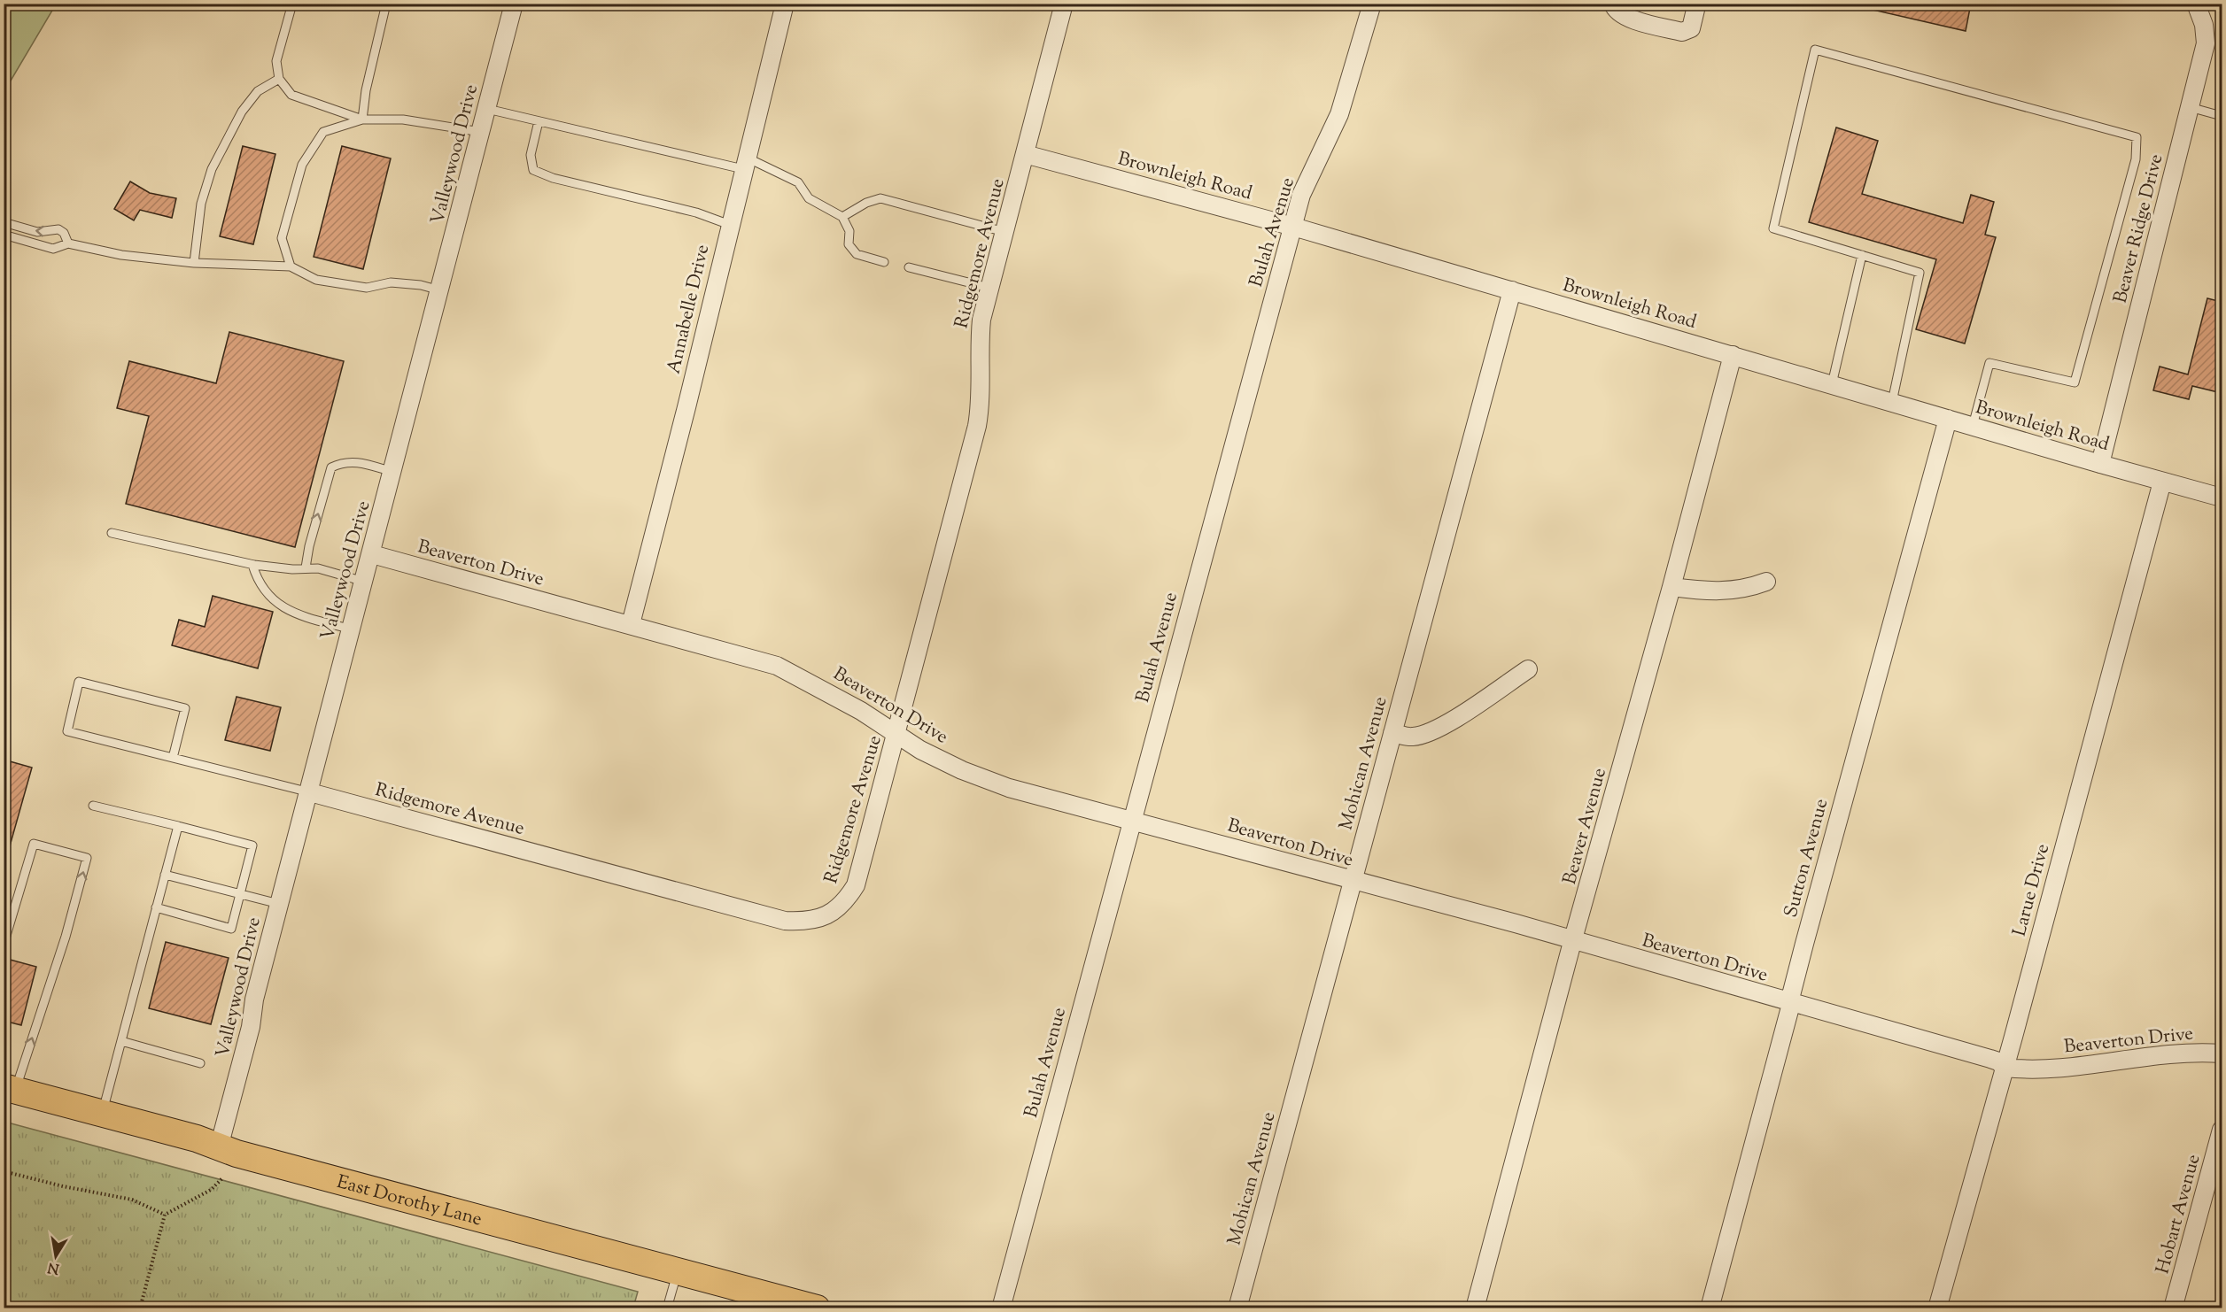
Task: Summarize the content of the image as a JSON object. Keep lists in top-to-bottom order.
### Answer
{
  "streets": {
    "main road": ["East Dorothy Lane"],
    "street": [
      "Valleywood Drive",
      "Brownleigh Road",
      "Beaver Ridge Drive",
      "Bulah Avenue",
      "Ridgemore Avenue",
      "Annabelle Drive",
      "Beaverton Drive",
      "Mohican Avenue",
      "Beaver Avenue",
      "Sutton Avenue",
      "Larue Drive",
      "Hobart Avenue"
    ]
  },
  "crossings": [
    ["Valleywood Drive", "Ridgemore Avenue"],
    ["Valleywood Drive", "Beaverton Drive"],
    ["Valleywood Drive", "East Dorothy Lane"],
    ["Brownleigh Road", "Beaver Ridge Drive"],
    ["Brownleigh Road", "Bulah Avenue"],
    ["Brownleigh Road", "Ridgemore Avenue"],
    ["Brownleigh Road", "Mohican Avenue"],
    ["Brownleigh Road", "Beaver Avenue"],
    ["Brownleigh Road", "Sutton Avenue"],
    ["Brownleigh Road", "Larue Drive"],
    ["Bulah Avenue", "Beaverton Drive"],
    ["Ridgemore Avenue", "Beaverton Drive"],
    ["Annabelle Drive", "Beaverton Drive"],
    ["Beaverton Drive", "Mohican Avenue"],
    ["Beaverton Drive", "Beaver Avenue"],
    ["Beaverton Drive", "Sutton Avenue"],
    ["Beaverton Drive", "Larue Drive"]
  ],
  "north": "bottom"
}
